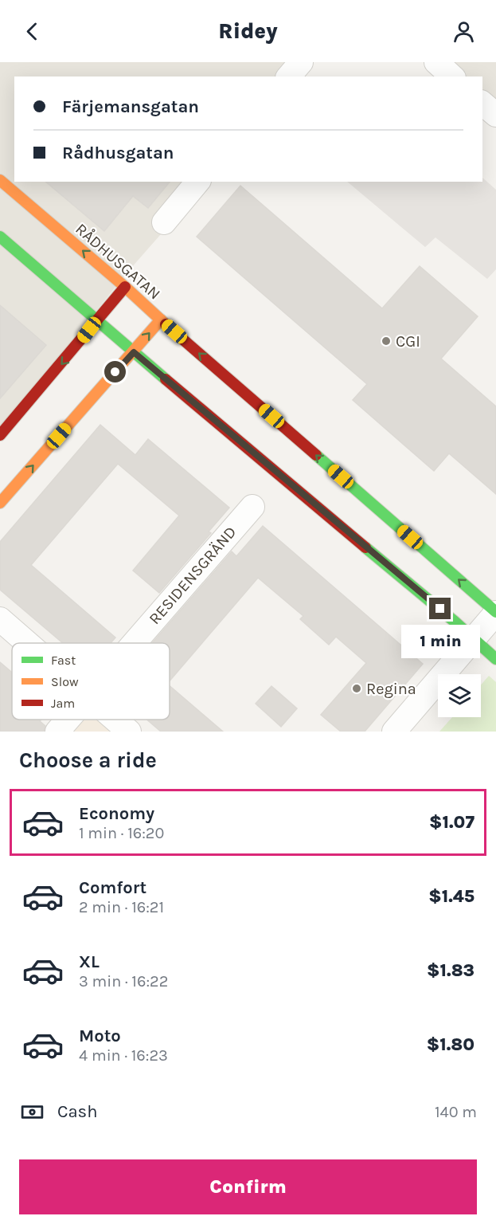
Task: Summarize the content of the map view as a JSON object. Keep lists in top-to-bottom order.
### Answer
{
  "streets": {
    "main road": ["RÅDHUSGATAN"],
    "street": ["RESIDENSGRÄND"]
  },
  "places": ["CGI", "Regina"],
  "legend": ["Fast", "Slow", "Jam"],
  "page": {
    "header": "Ridey",
    "banner": ["Färjemansgatan", "Rådhusgatan"],
    "bubble": "1 min",
    "heading": "Choose a ride",
    "list": [
      {
        "name": "Economy",
        "note": "1 min · 16:20",
        "value": "$1.07"
      },
      {
        "name": "Comfort",
        "note": "2 min · 16:21",
        "value": "$1.45"
      },
      {
        "name": "XL",
        "note": "3 min · 16:22",
        "value": "$1.83"
      },
      {
        "name": "Moto",
        "note": "4 min · 16:23",
        "value": "$1.80"
      }
    ],
    "pay": ["Cash", "140 m"],
    "buttons": "Confirm"
  }
}
